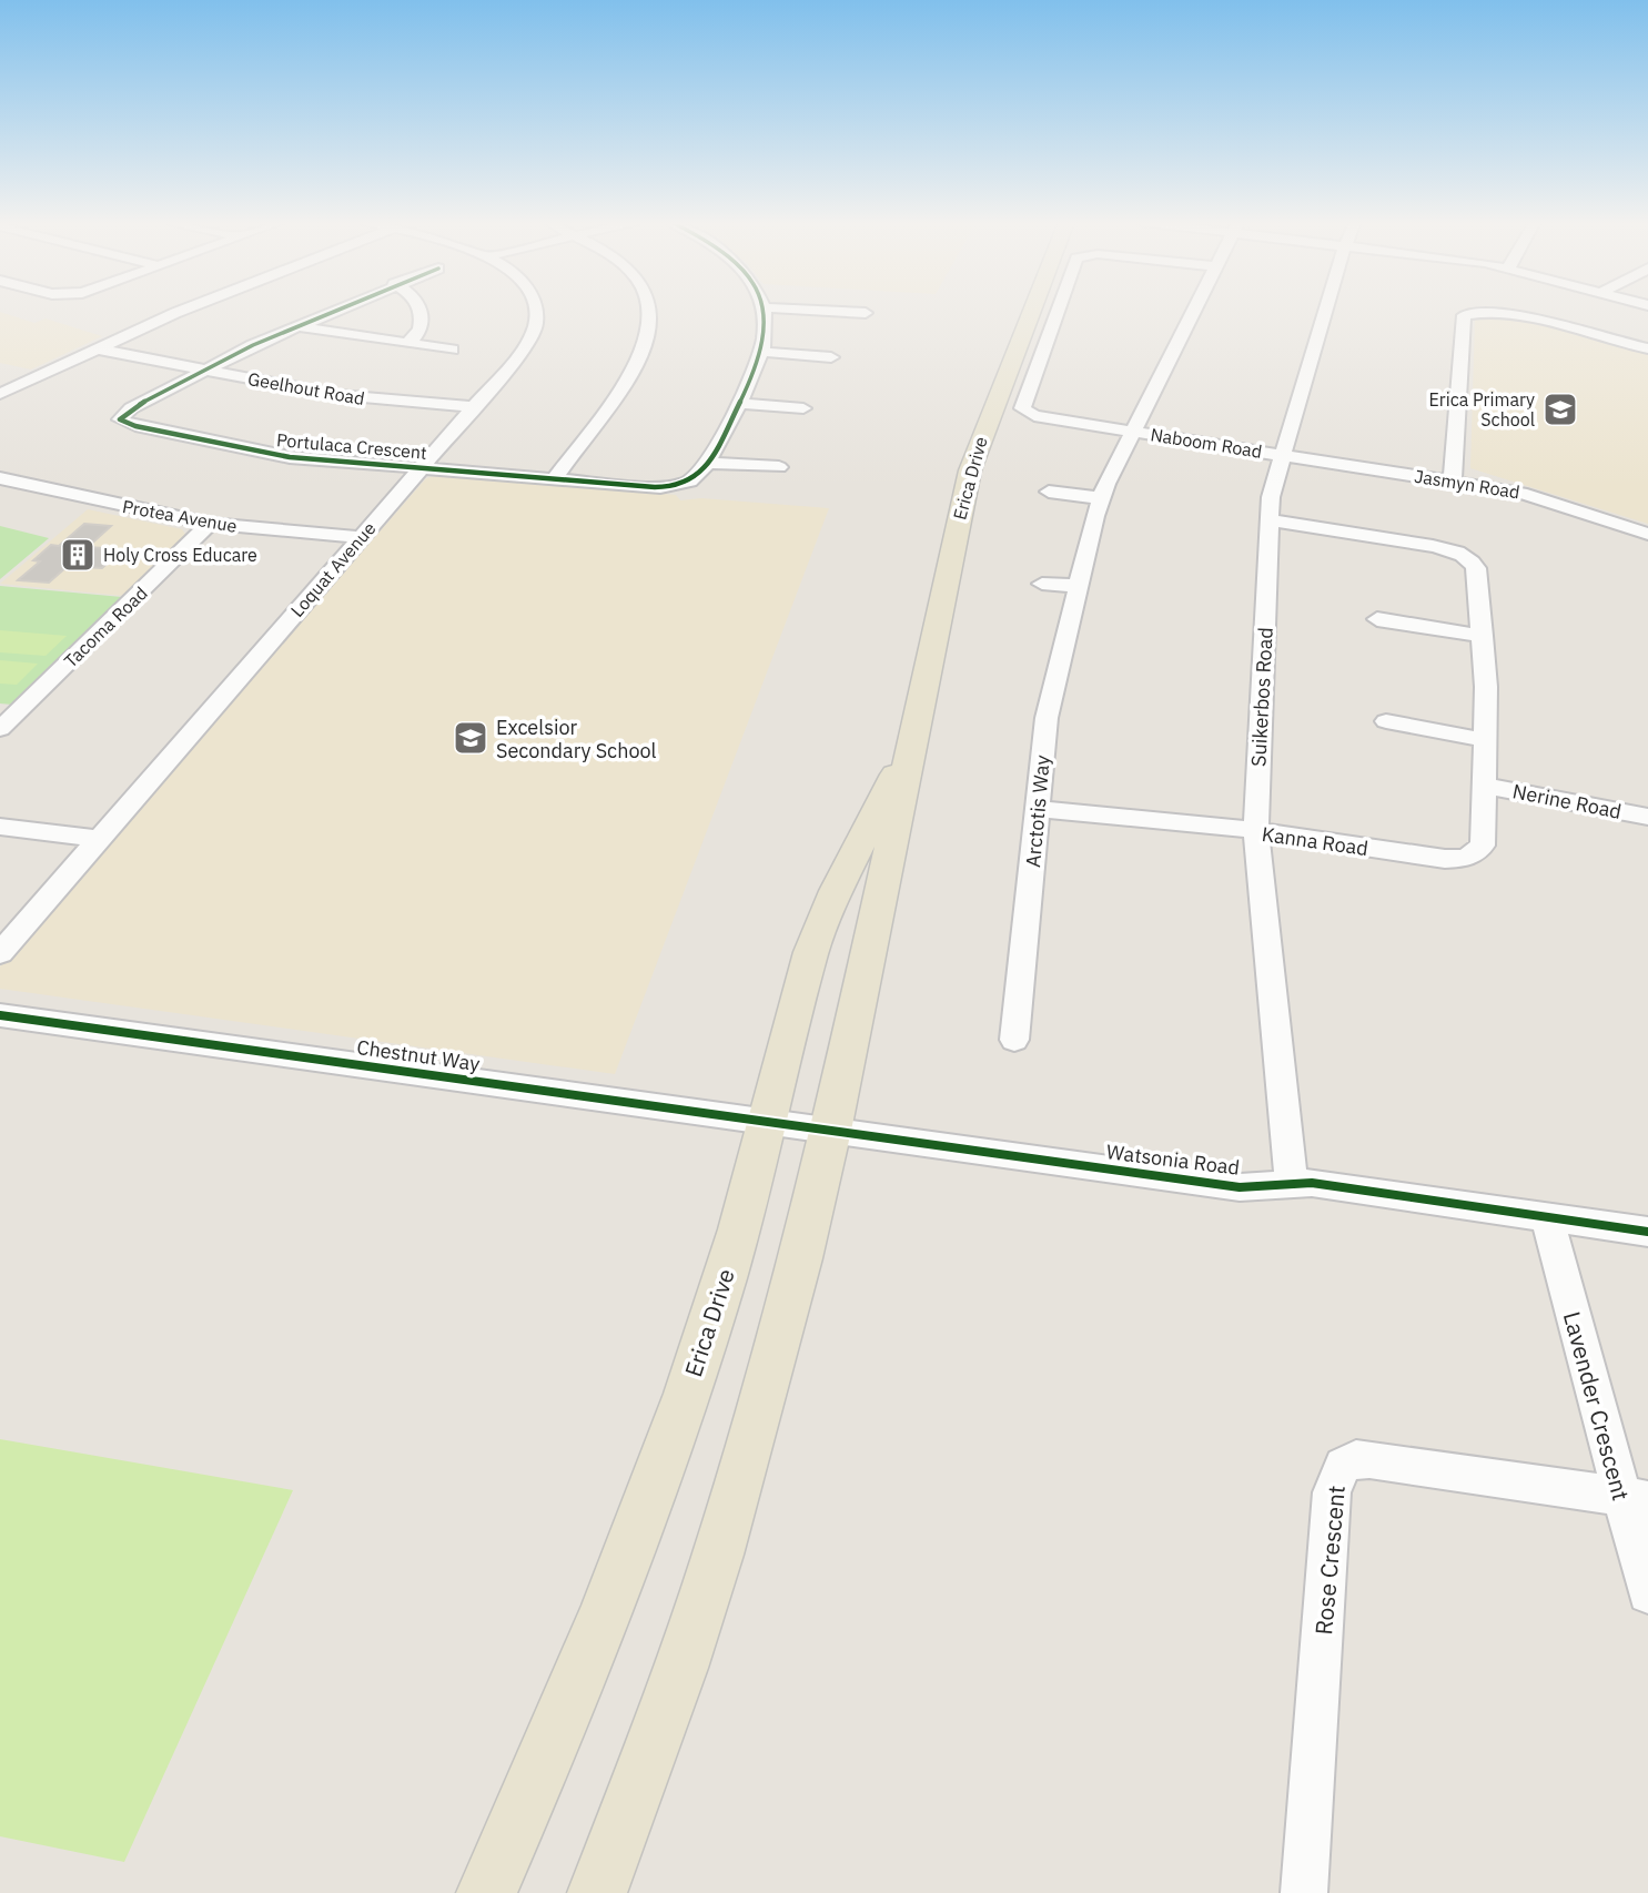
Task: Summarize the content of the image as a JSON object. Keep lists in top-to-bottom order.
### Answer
{
  "streets": {
    "main road": ["Erica Drive"],
    "street": [
      "Geelhout Road",
      "Naboom Road",
      "Portulaca Crescent",
      "Jasmyn Road",
      "Protea Avenue",
      "Loquat Avenue",
      "Tacoma Road",
      "Suikerbos Road",
      "Nerine Road",
      "Arctotis Way",
      "Kanna Road",
      "Chestnut Way",
      "Watsonia Road",
      "Lavender Crescent",
      "Rose Crescent"
    ]
  },
  "crossings": [
    ["Geelhout Road", "Portulaca Crescent"],
    ["Geelhout Road", "Loquat Avenue"],
    ["Naboom Road", "Jasmyn Road"],
    ["Naboom Road", "Suikerbos Road"],
    ["Naboom Road", "Arctotis Way"],
    ["Portulaca Crescent", "Loquat Avenue"],
    ["Erica Drive", "Chestnut Way"],
    ["Erica Drive", "Watsonia Road"],
    ["Jasmyn Road", "Suikerbos Road"],
    ["Protea Avenue", "Loquat Avenue"],
    ["Protea Avenue", "Tacoma Road"],
    ["Suikerbos Road", "Kanna Road"],
    ["Suikerbos Road", "Watsonia Road"],
    ["Nerine Road", "Kanna Road"],
    ["Arctotis Way", "Kanna Road"],
    ["Chestnut Way", "Watsonia Road"],
    ["Watsonia Road", "Lavender Crescent"],
    ["Lavender Crescent", "Rose Crescent"]
  ],
  "places": {
    "school or university": ["Erica Primary School", "Excelsior Secondary School"],
    "building": ["Holy Cross Educare"]
  }
}
